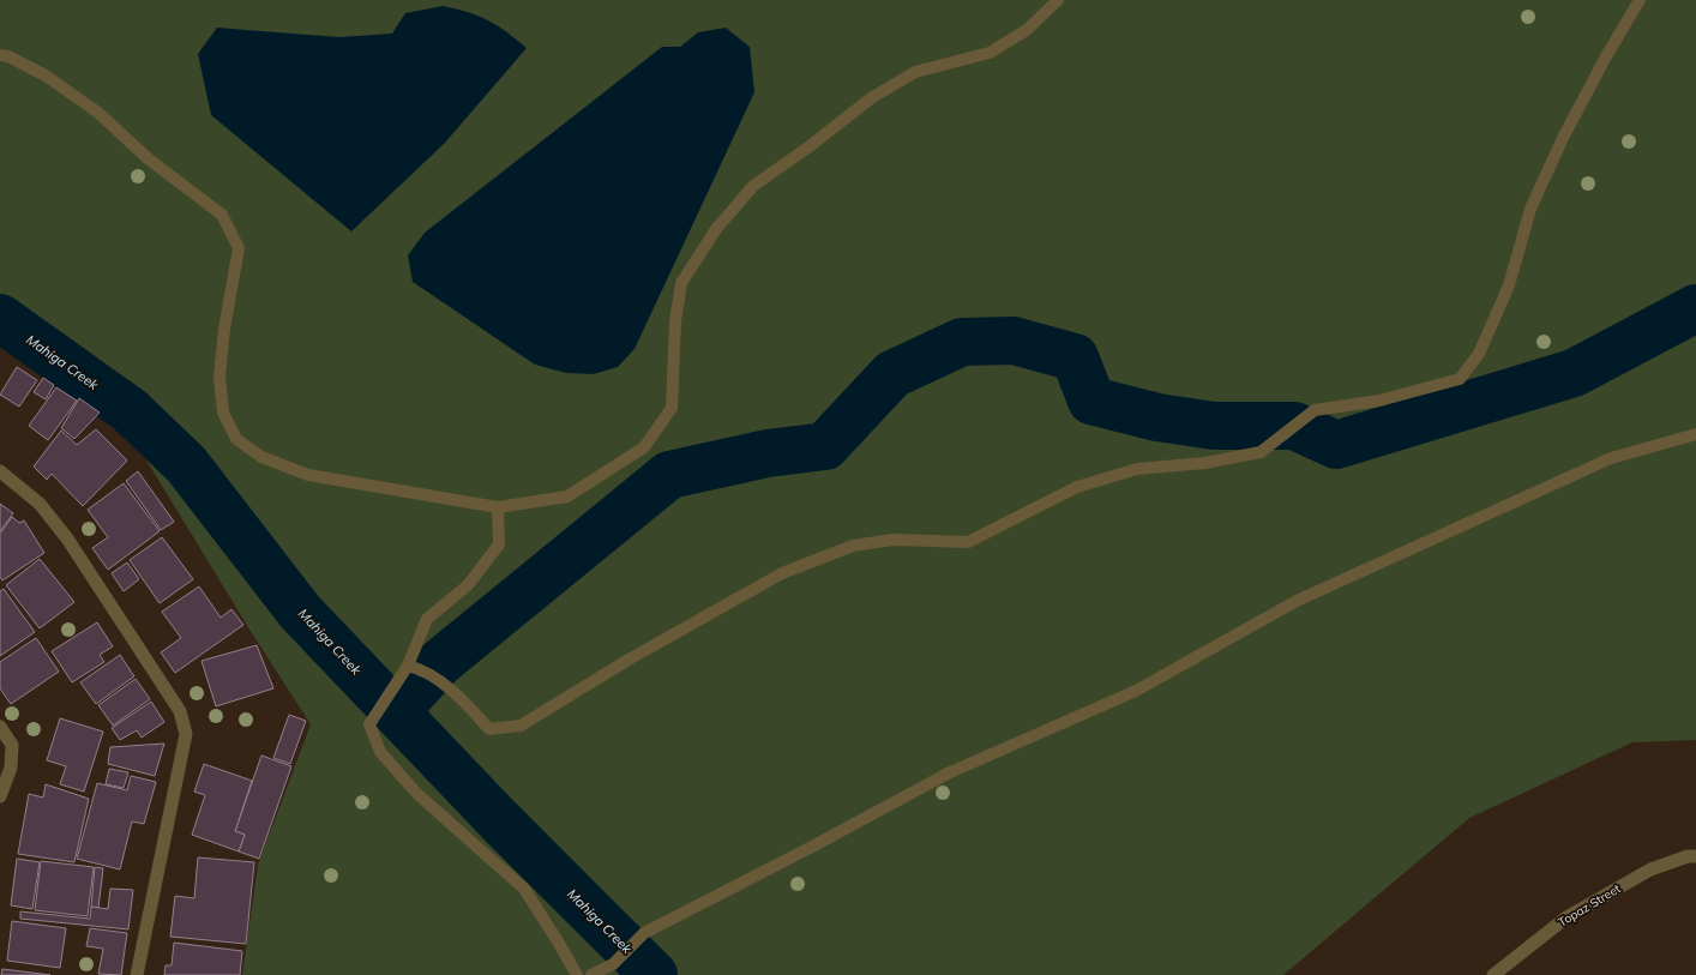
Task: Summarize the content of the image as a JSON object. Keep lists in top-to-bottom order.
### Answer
{
  "streets": {
    "street": ["Topaz Street"]
  },
  "water": ["Mahiga Creek"]
}
